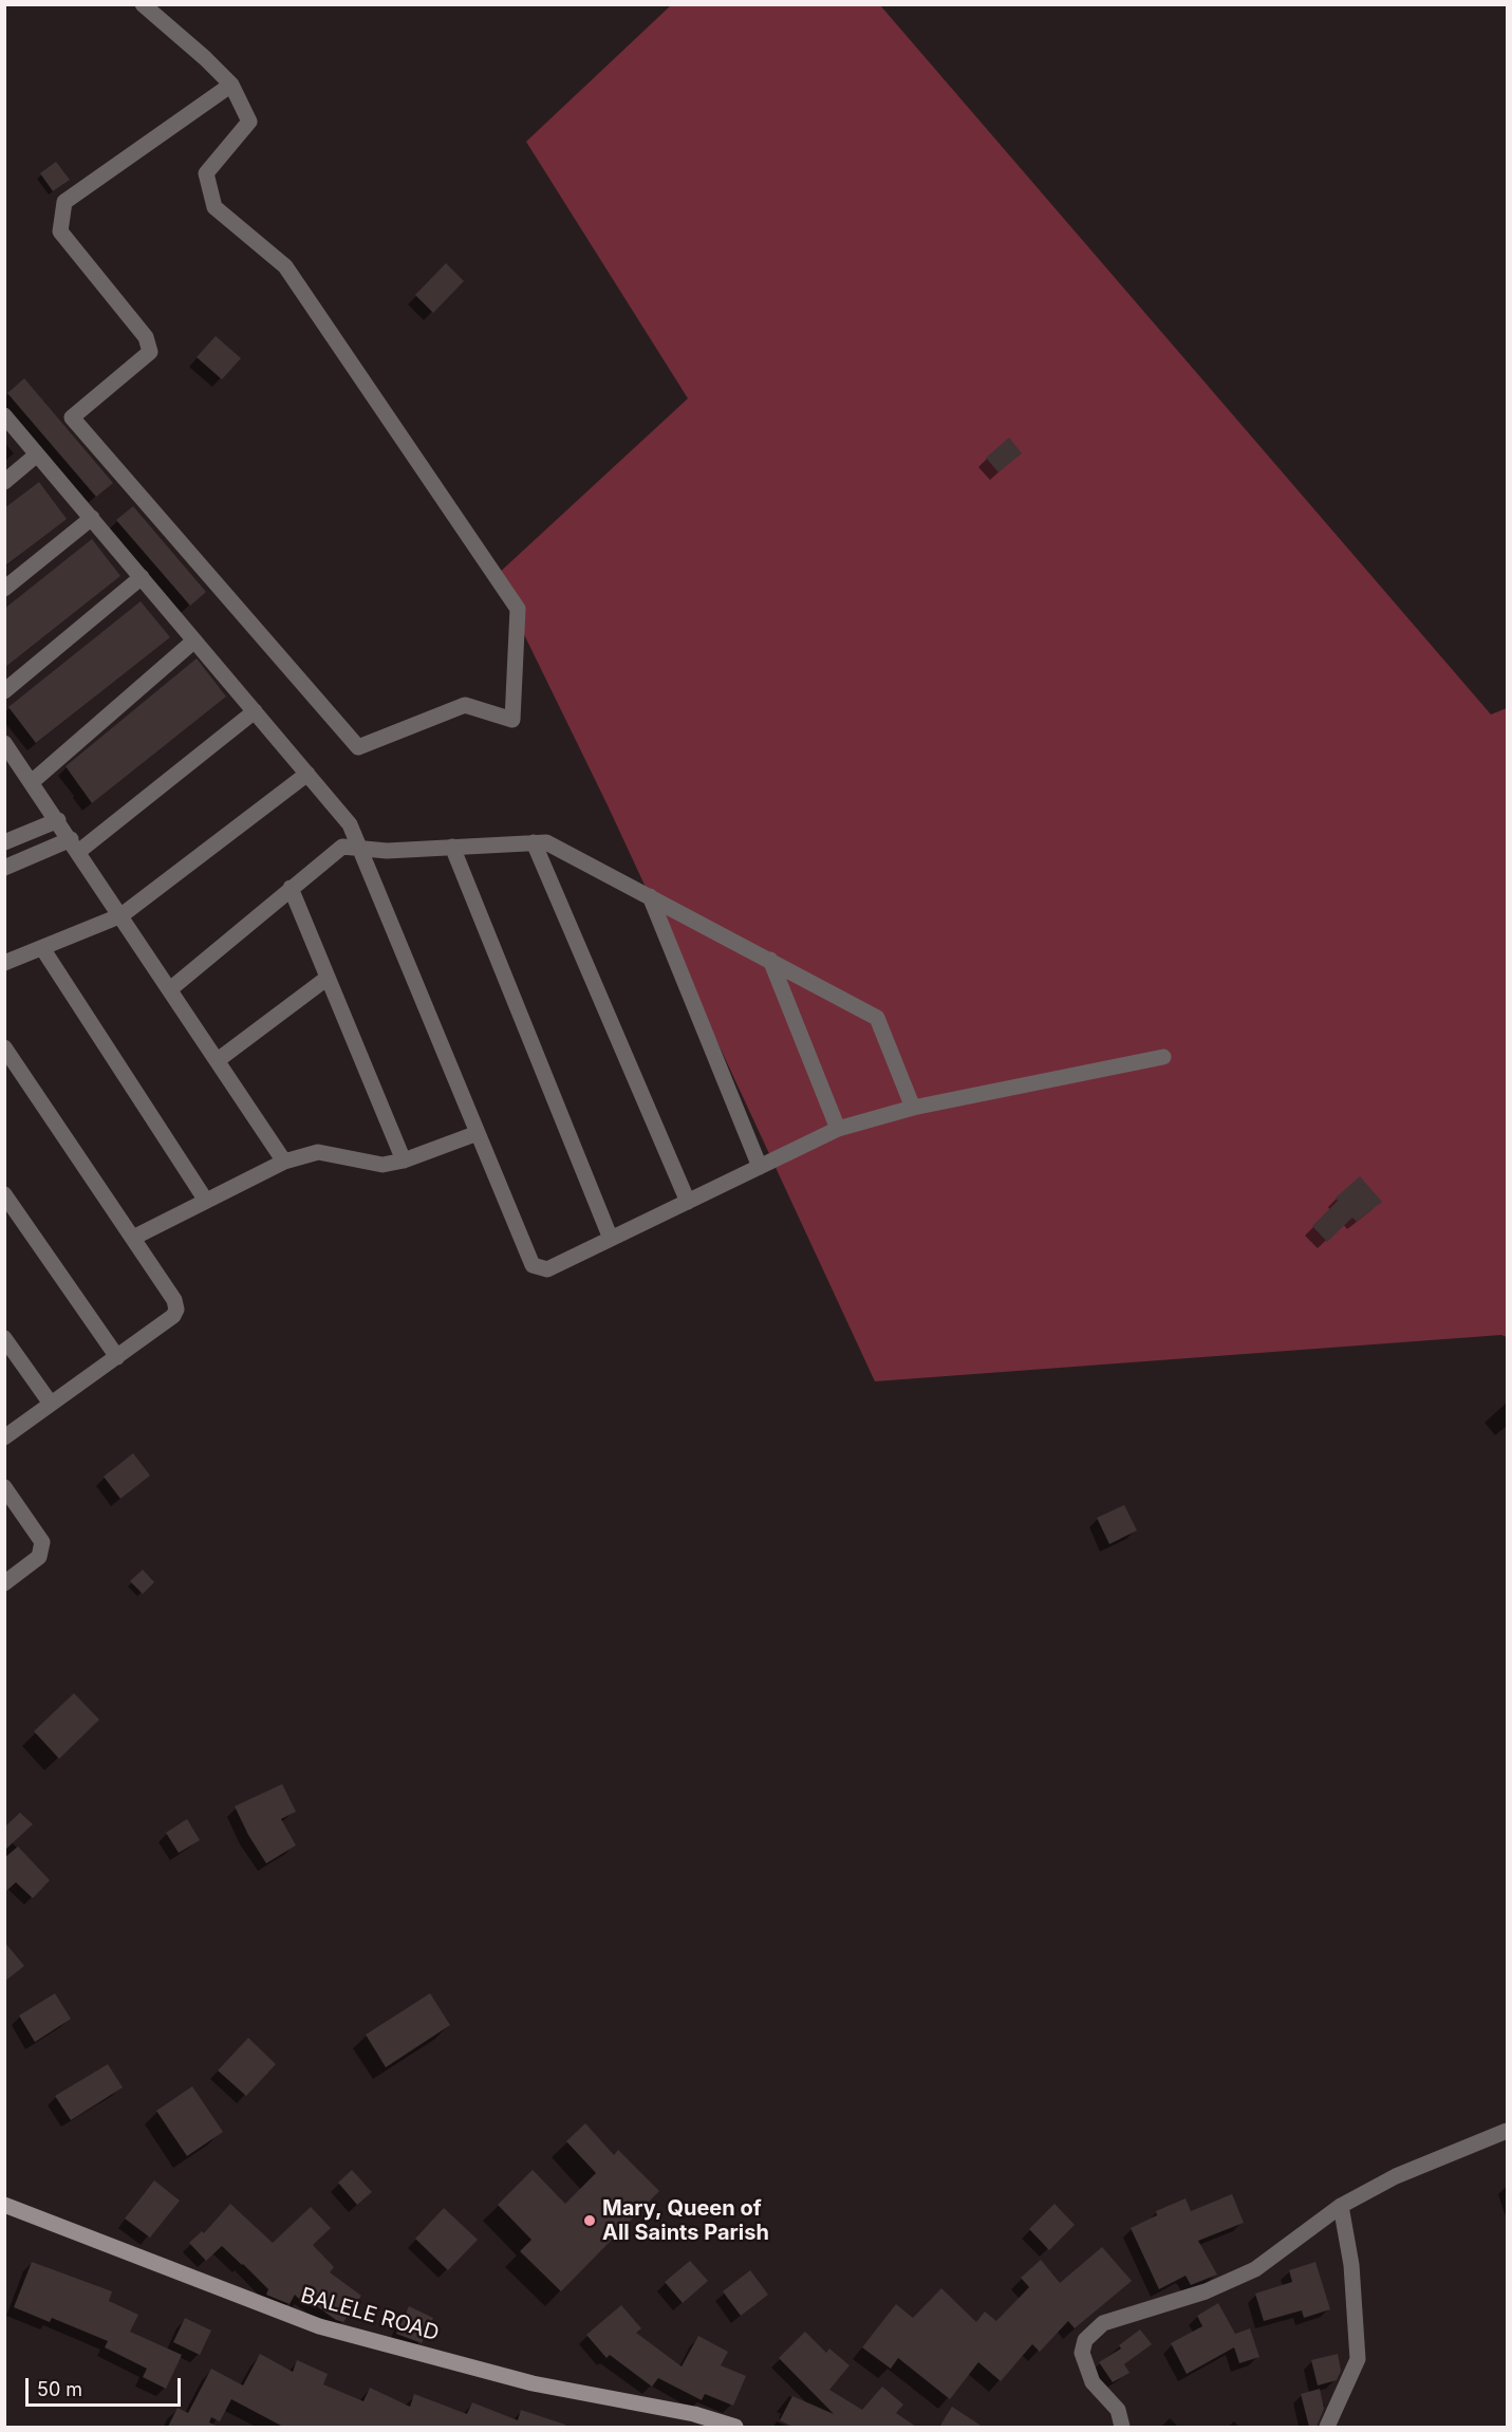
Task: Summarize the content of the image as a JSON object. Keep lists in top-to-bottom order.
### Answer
{
  "streets": {
    "street": ["BALELE ROAD"]
  },
  "places": ["Mary, Queen of All Saints Parish"],
  "scale_bar": "50 m"
}
